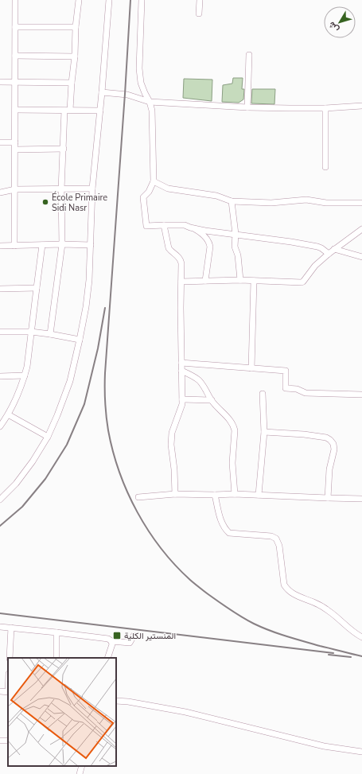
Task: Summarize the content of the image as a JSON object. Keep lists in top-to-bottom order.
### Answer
{
  "places": {
    "other": ["École Primaire Sidi Nasr"],
    "transit": ["المنستير الكلية"]
  },
  "north": "bottom left"
}
